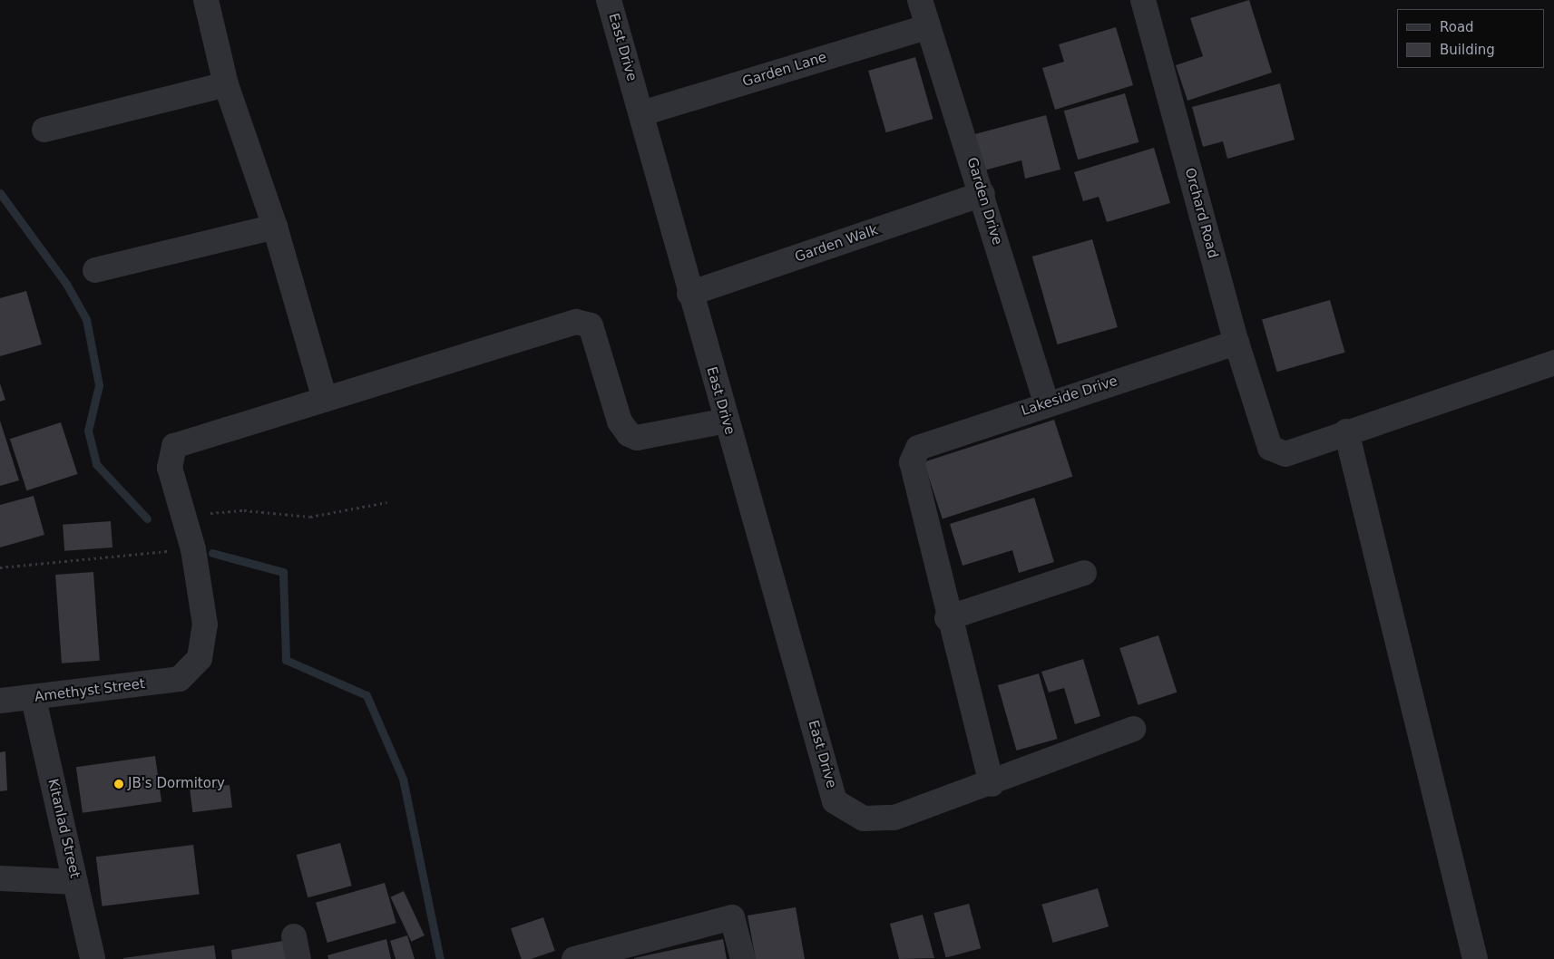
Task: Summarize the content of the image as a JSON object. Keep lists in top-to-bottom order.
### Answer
{
  "streets": {
    "street": [
      "East Drive",
      "Garden Lane",
      "Garden Drive",
      "Orchard Road",
      "Garden Walk",
      "Lakeside Drive",
      "Amethyst Street",
      "Kitanlad Street"
    ]
  },
  "crossings": [
    ["East Drive", "Garden Lane"],
    ["East Drive", "Garden Walk"],
    ["Garden Lane", "Garden Drive"],
    ["Garden Drive", "Garden Walk"],
    ["Garden Drive", "Lakeside Drive"],
    ["Orchard Road", "Lakeside Drive"],
    ["Amethyst Street", "Kitanlad Street"]
  ],
  "places": ["JB's Dormitory"],
  "legend": ["Road", "Building"]
}
